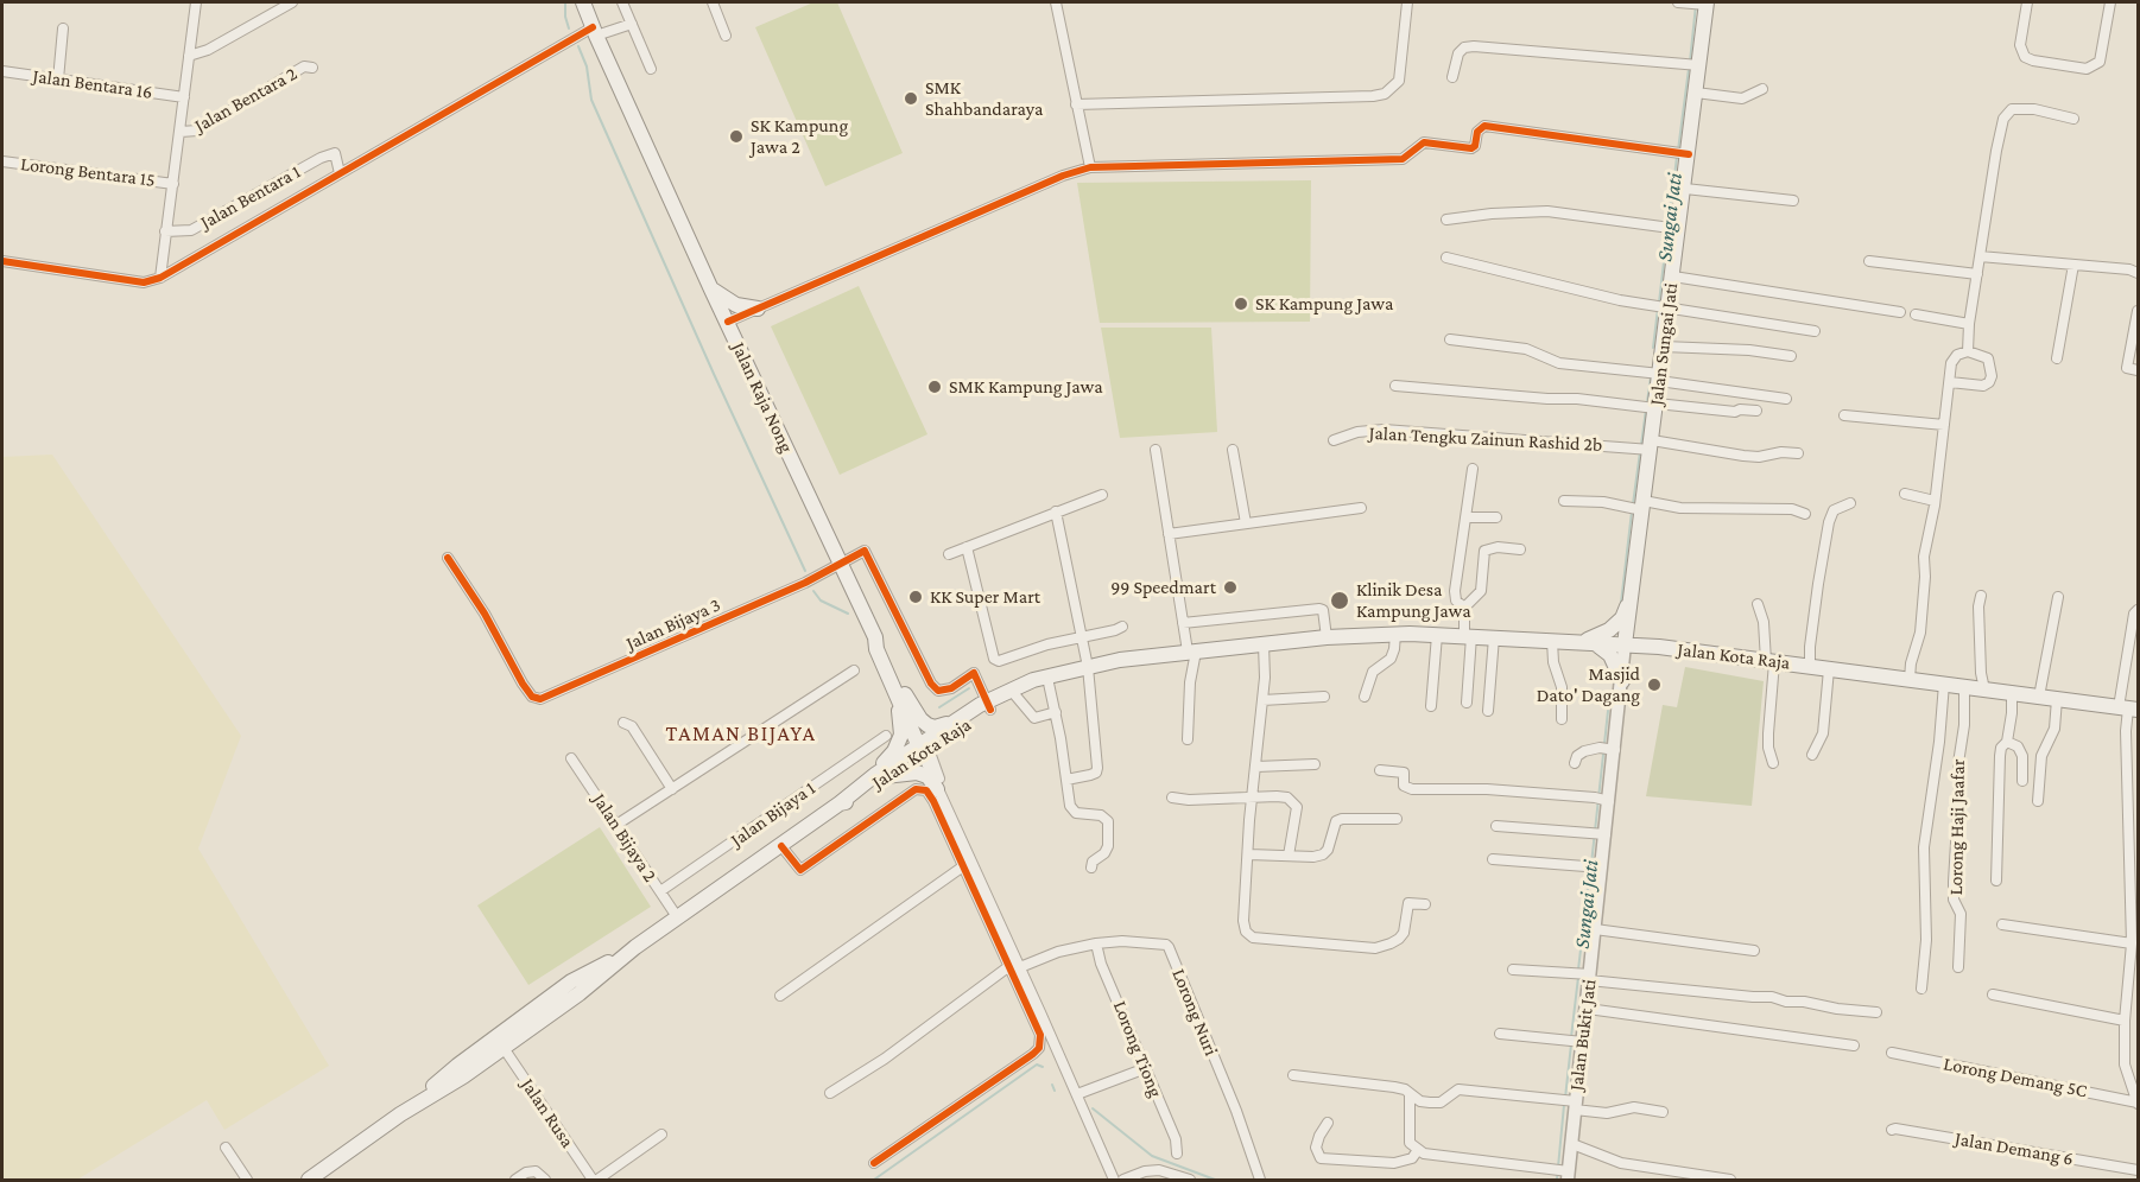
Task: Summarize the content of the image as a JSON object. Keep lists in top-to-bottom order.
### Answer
{
  "streets": {
    "main road": ["Jalan Sungai Jati", "Jalan Raja Nong", "Jalan Kota Raja"],
    "street": [
      "Jalan Bentara 16",
      "Jalan Bentara 2",
      "Lorong Bentara 15",
      "Jalan Bentara 1",
      "Jalan Tengku Zainun Rashid 2b",
      "Jalan Bijaya 3",
      "Jalan Bijaya 1",
      "Lorong Haji Jaafar",
      "Jalan Bijaya 2",
      "Lorong Nuri",
      "Jalan Bukit Jati",
      "Lorong Tiong",
      "Lorong Demang 5C",
      "Jalan Rusa",
      "Jalan Demang 6"
    ]
  },
  "crossings": [
    ["Jalan Sungai Jati", "Jalan Tengku Zainun Rashid 2b"],
    ["Jalan Sungai Jati", "Jalan Kota Raja"],
    ["Jalan Sungai Jati", "Jalan Bukit Jati"],
    ["Jalan Raja Nong", "Jalan Bijaya 3"],
    ["Jalan Raja Nong", "Jalan Kota Raja"],
    ["Jalan Bijaya 3", "Jalan Kota Raja"],
    ["Jalan Kota Raja", "Lorong Haji Jaafar"],
    ["Jalan Kota Raja", "Jalan Bijaya 2"],
    ["Jalan Kota Raja", "Jalan Bukit Jati"],
    ["Jalan Kota Raja", "Jalan Rusa"],
    ["Jalan Bijaya 1", "Jalan Bijaya 2"],
    ["Lorong Nuri", "Lorong Tiong"]
  ],
  "districts": ["TAMAN BIJAYA"],
  "water": ["Sungai Jati"],
  "places": [
    "SMK Shahbandaraya",
    "SK Kampung Jawa 2",
    "SK Kampung Jawa",
    "SMK Kampung Jawa",
    "99 Speedmart",
    "KK Super Mart",
    "Klinik Desa Kampung Jawa",
    "Masjid Dato' Dagang"
  ]
}
